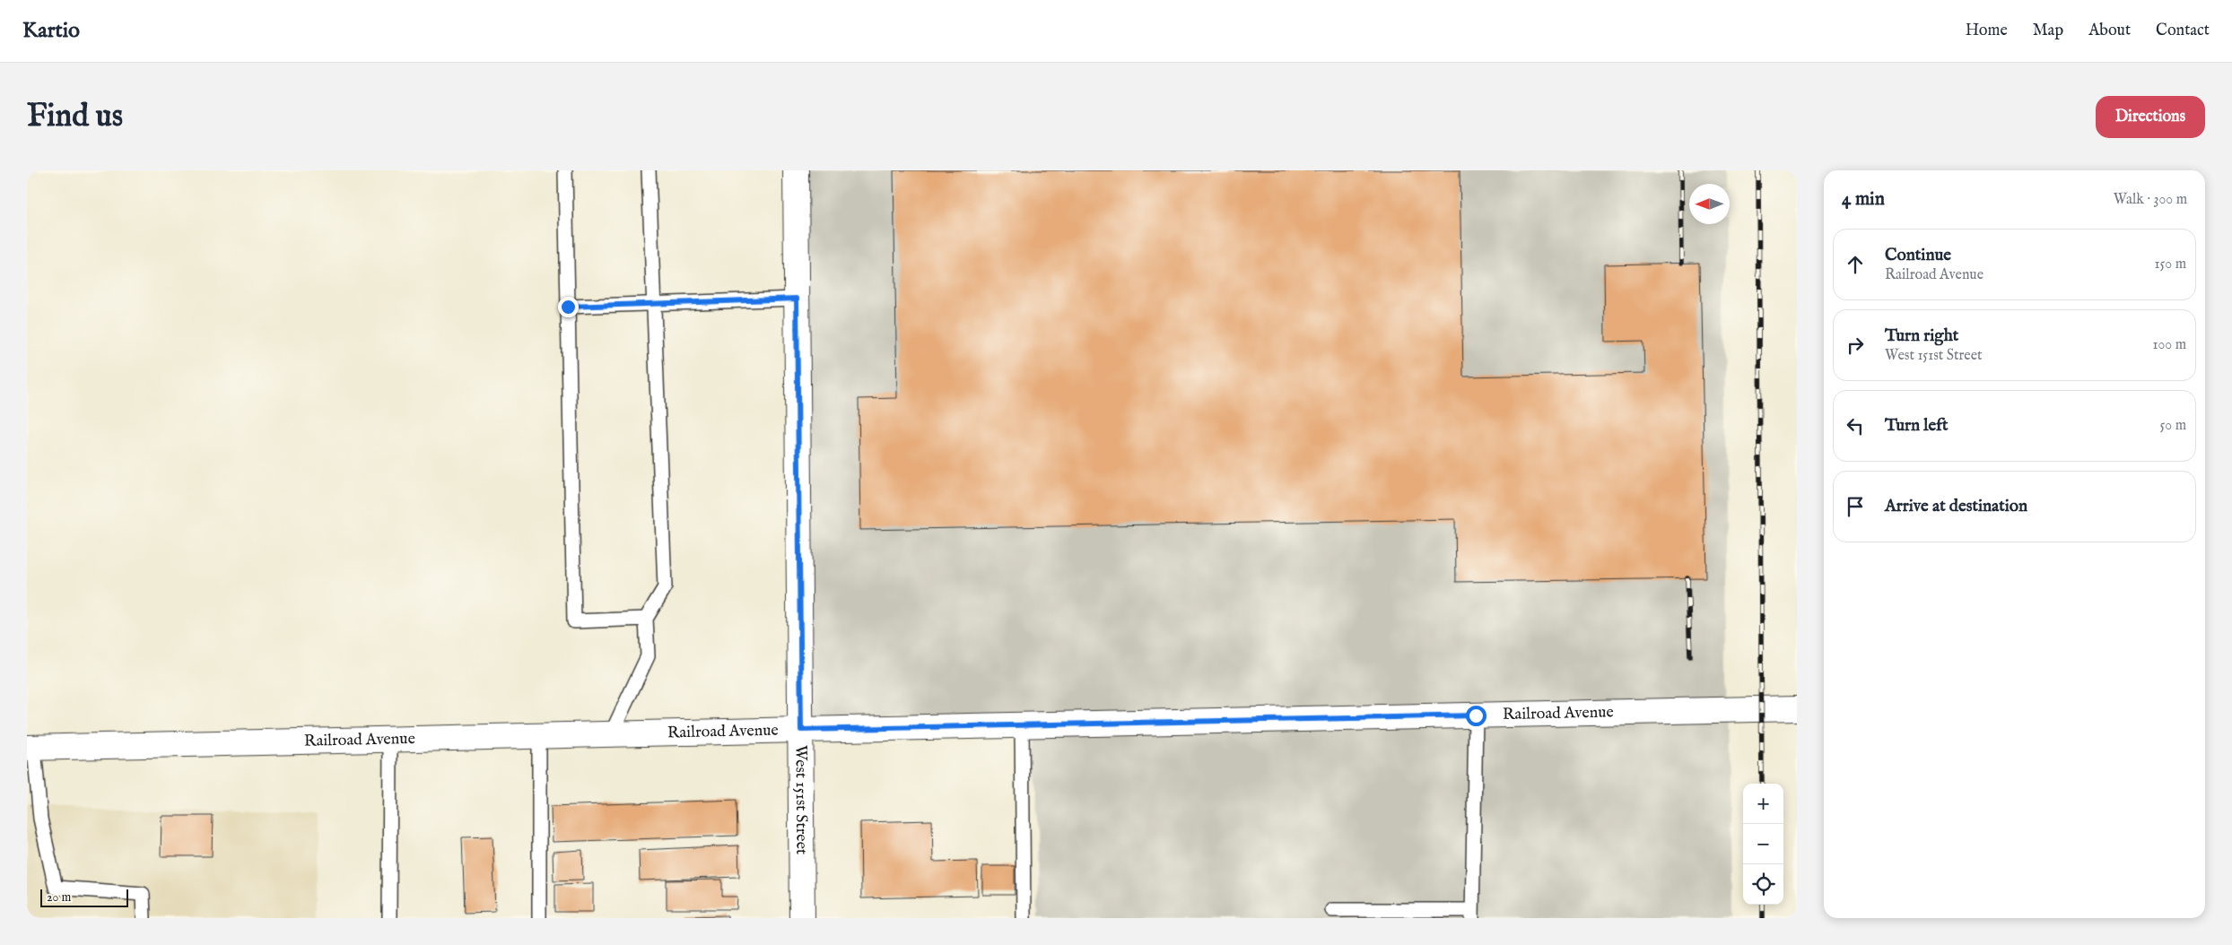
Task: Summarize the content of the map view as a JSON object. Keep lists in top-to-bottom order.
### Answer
{
  "streets": {
    "street": ["Railroad Avenue", "West 151st Street"]
  },
  "crossings": [
    ["Railroad Avenue", "West 151st Street"]
  ],
  "scale_bar": "20 m",
  "north": "left",
  "page": {
    "header": "Kartio",
    "nav": [
      "Home",
      "Map",
      "About",
      "Contact"
    ],
    "buttons": "Directions",
    "title": "Find us",
    "heading": ["4 min", "Walk · 300 m"],
    "list": [
      ["Continue", "Railroad Avenue", "150 m"],
      ["Turn right", "West 151st Street", "100 m"],
      ["Turn left", "50 m"],
      "Arrive at destination"
    ],
    "map_buttons": ["+", "−"],
    "scale": "20 m"
  }
}
